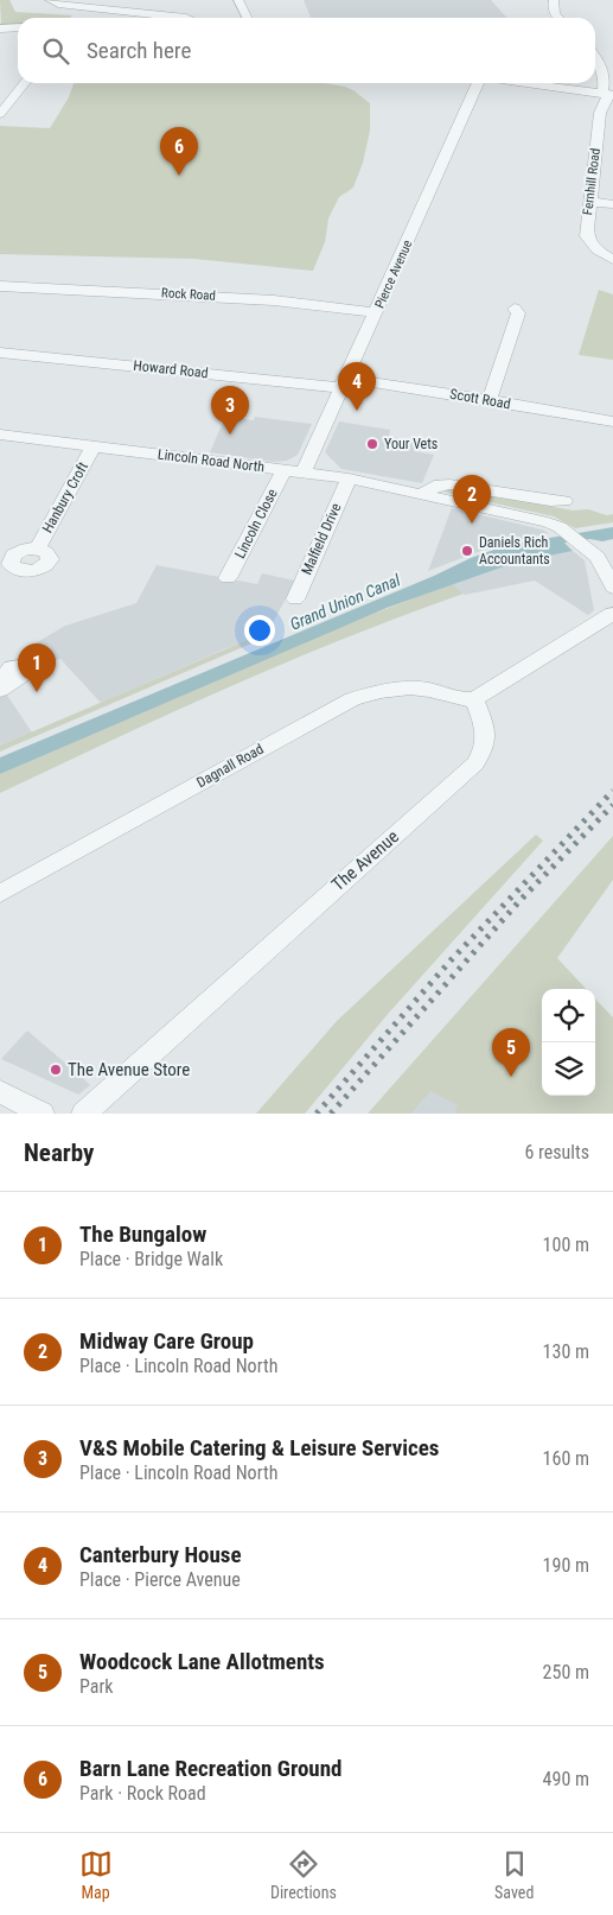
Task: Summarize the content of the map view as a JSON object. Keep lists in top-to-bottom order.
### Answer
{
  "streets": {
    "street": [
      "Fernhill Road",
      "Pierce Avenue",
      "Rock Road",
      "Howard Road",
      "Scott Road",
      "Lincoln Road North",
      "Hanbury Croft",
      "Lincoln Close",
      "Malfield Drive",
      "Dagnall Road",
      "The Avenue"
    ]
  },
  "crossings": [
    ["Pierce Avenue", "Rock Road"],
    ["Pierce Avenue", "Howard Road"],
    ["Pierce Avenue", "Scott Road"],
    ["Pierce Avenue", "Lincoln Road North"],
    ["Howard Road", "Scott Road"],
    ["Lincoln Road North", "Hanbury Croft"],
    ["Lincoln Road North", "Lincoln Close"],
    ["Lincoln Road North", "Malfield Drive"],
    ["Dagnall Road", "The Avenue"]
  ],
  "water": ["Grand Union Canal"],
  "places": ["Your Vets", "Daniels Rich Accountants", "The Avenue Store"],
  "page": {
    "search": "Search here",
    "pins": [
      "6",
      "4",
      "3",
      "2",
      "1",
      "5"
    ],
    "heading": ["Nearby", "6 results"],
    "list": [
      {
        "mark": "1",
        "name": "The Bungalow",
        "note": "Place · Bridge Walk",
        "value": "100 m"
      },
      {
        "mark": "2",
        "name": "Midway Care Group",
        "note": "Place · Lincoln Road North",
        "value": "130 m"
      },
      {
        "mark": "3",
        "name": "V&S Mobile Catering & Leisure Services",
        "note": "Place · Lincoln Road North",
        "value": "160 m"
      },
      {
        "mark": "4",
        "name": "Canterbury House",
        "note": "Place · Pierce Avenue",
        "value": "190 m"
      },
      {
        "mark": "5",
        "name": "Woodcock Lane Allotments",
        "note": "Park",
        "value": "250 m"
      },
      {
        "mark": "6",
        "name": "Barn Lane Recreation Ground",
        "note": "Park · Rock Road",
        "value": "490 m"
      }
    ],
    "nav": ["Map", "Directions", "Saved"]
  }
}
